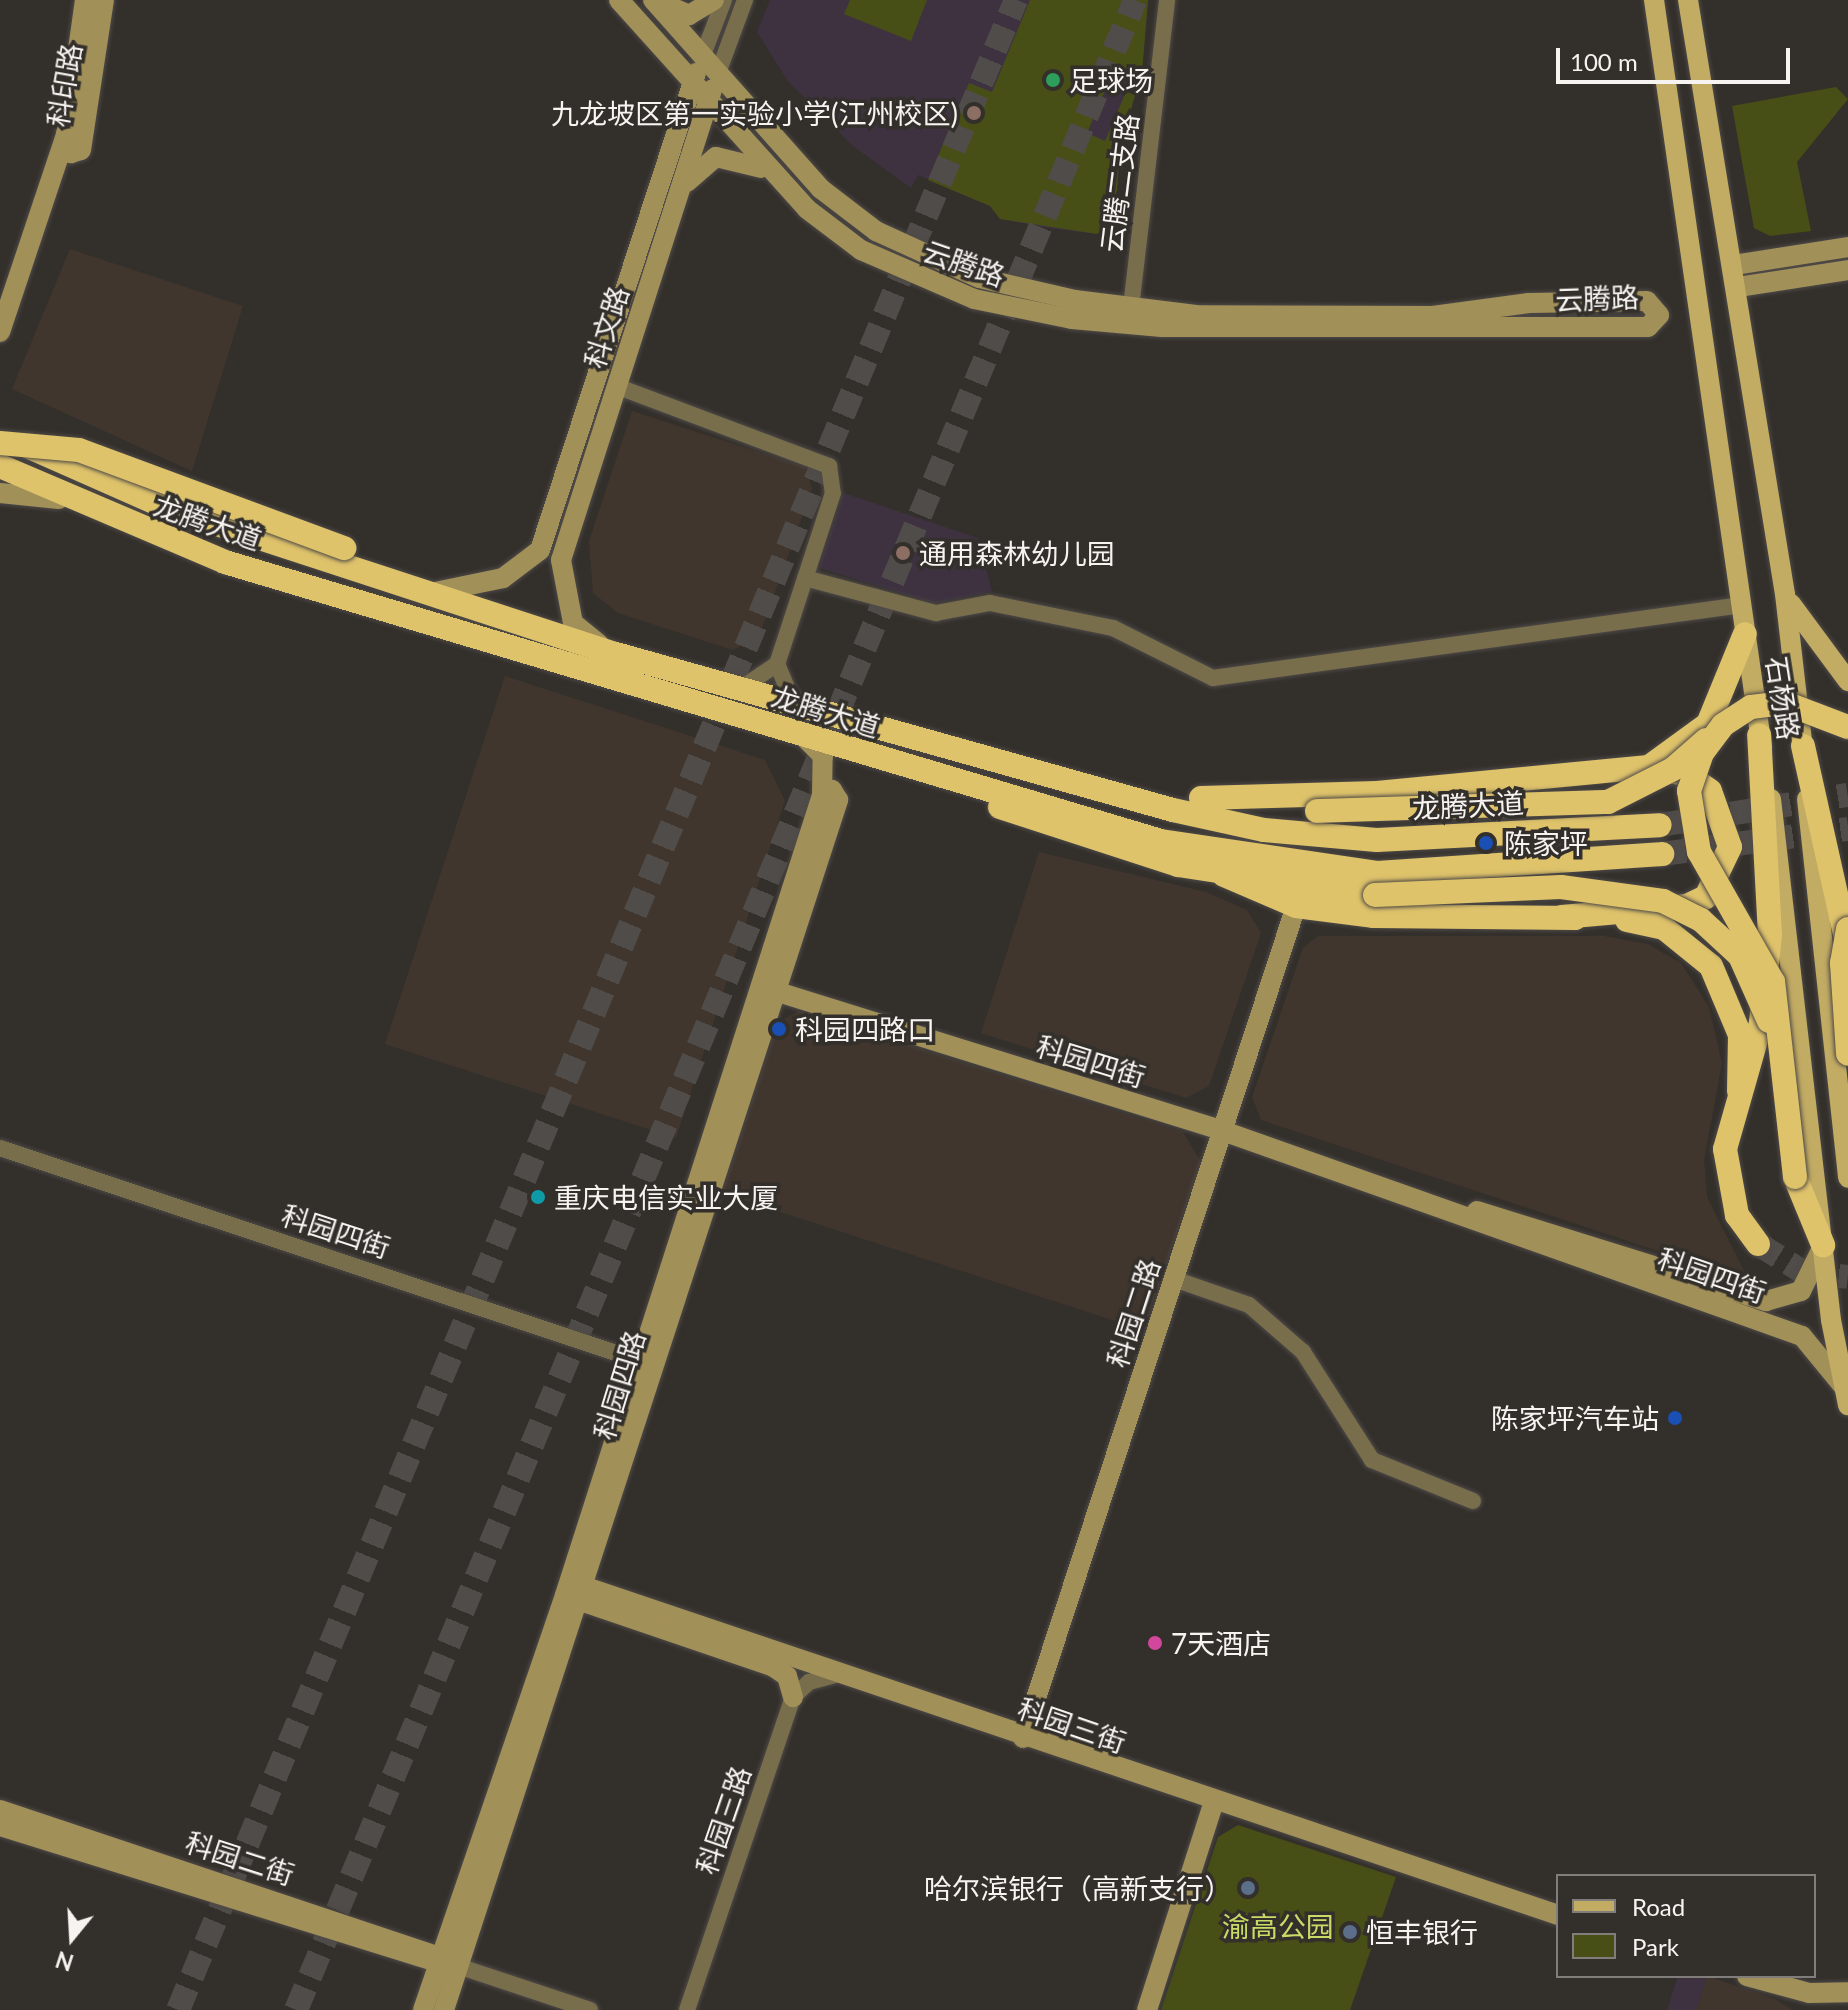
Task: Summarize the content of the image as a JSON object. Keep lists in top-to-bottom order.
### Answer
{
  "streets": {
    "highway": ["龙腾大道"],
    "main road": ["石杨路"],
    "street": [
      "科印路",
      "云腾二支路",
      "云腾路",
      "科文路",
      "科园四街",
      "科园二路",
      "科园四路",
      "科园三街",
      "科园三路",
      "科园二街"
    ]
  },
  "crossings": [
    ["云腾二支路", "云腾路"],
    ["云腾路", "科文路"],
    ["科文路", "龙腾大道"],
    ["龙腾大道", "科园四路"],
    ["石杨路", "科园四街"],
    ["科园四街", "科园二路"],
    ["科园四街", "科园四路"],
    ["科园二路", "科园三街"],
    ["科园四路", "科园三街"],
    ["科园四路", "科园二街"]
  ],
  "parks": ["渝高公园"],
  "places": [
    "足球场",
    "九龙坡区第一实验小学(江州校区)",
    "通用森林幼儿园",
    "陈家坪",
    "科园四路口",
    "重庆电信实业大厦",
    "陈家坪汽车站",
    "7天酒店",
    "哈尔滨银行（高新支行）",
    "恒丰银行"
  ],
  "legend": ["Road", "Park"],
  "scale_bar": "100 m",
  "north": "bottom"
}
